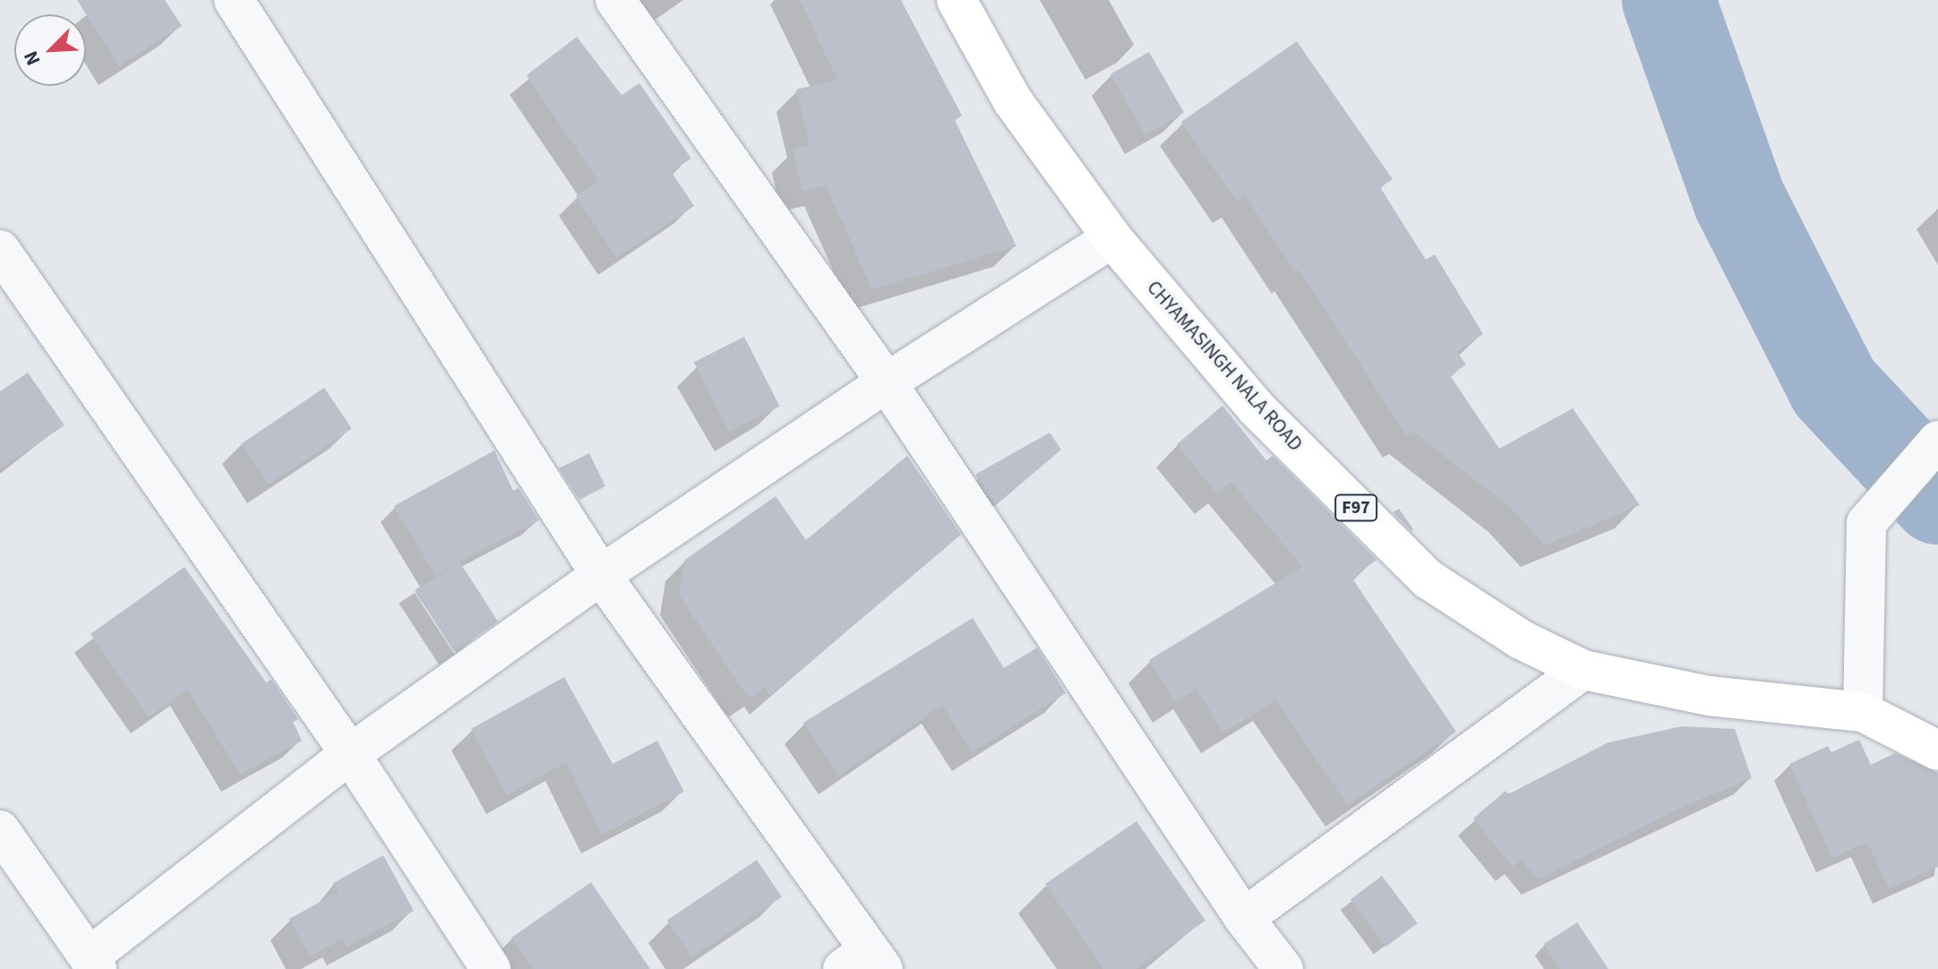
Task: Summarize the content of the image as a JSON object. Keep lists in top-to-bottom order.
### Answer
{
  "streets": {
    "main road": ["CHYAMASINGH NALA ROAD", "F97"]
  },
  "north": "bottom left"
}
